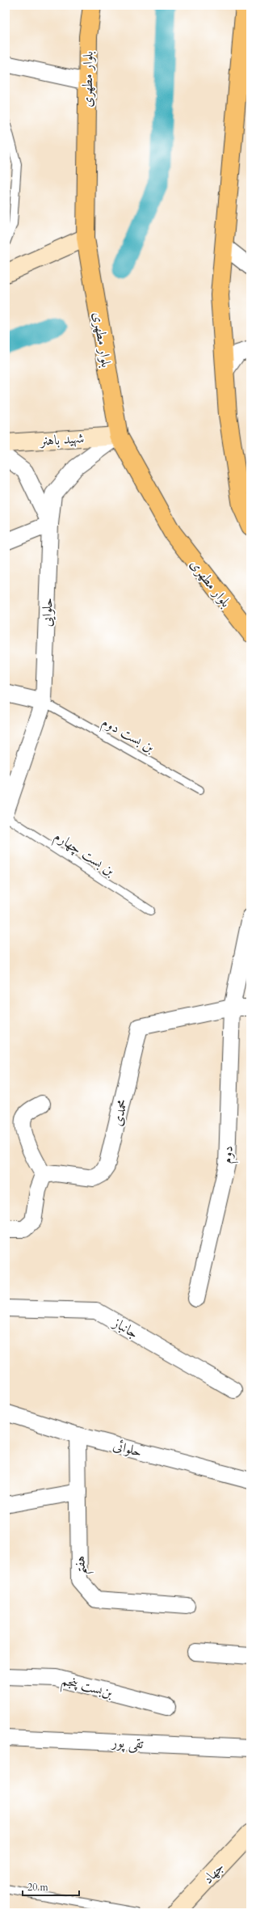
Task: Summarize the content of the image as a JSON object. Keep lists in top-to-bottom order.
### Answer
{
  "streets": {
    "main road": ["بلوار مطهری", "شهید باهنر", "جهاد"],
    "street": [
      "حلوایی",
      "محمدی",
      "دوم",
      "جانباز",
      "حلوائی",
      "هفتم",
      "بن‌بست پنجم",
      "تقی پور"
    ],
    "lane": ["بن بست دوم", "بن بست چهارم"]
  },
  "crossings": [
    ["بلوار مطهری", "شهید باهنر"],
    ["بلوار مطهری", "حلوایی"],
    ["شهید باهنر", "حلوایی"],
    ["حلوایی", "بن بست دوم"],
    ["محمدی", "دوم"],
    ["حلوائی", "هفتم"]
  ],
  "scale_bar": "20 m"
}
